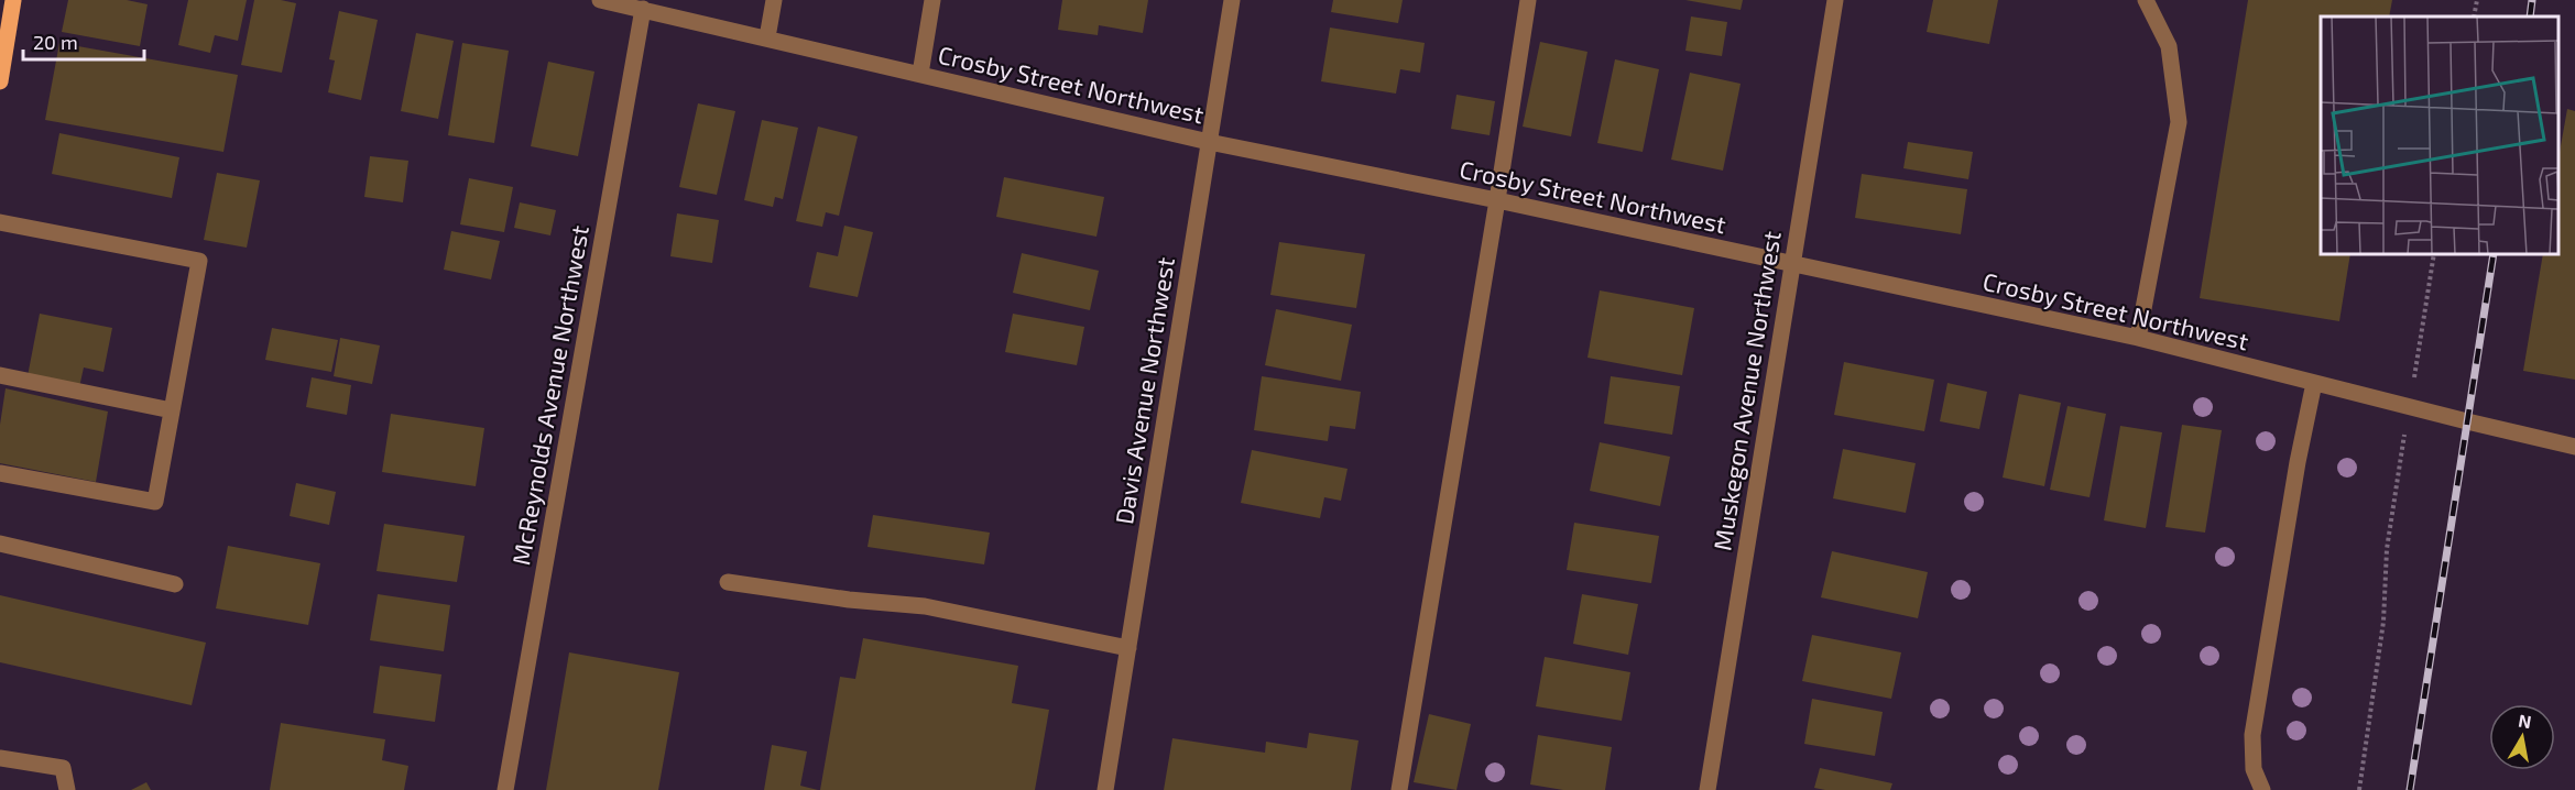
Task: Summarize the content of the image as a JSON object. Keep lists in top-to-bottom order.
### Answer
{
  "streets": {
    "street": [
      "Crosby Street Northwest",
      "Davis Avenue Northwest",
      "Muskegon Avenue Northwest",
      "McReynolds Avenue Northwest"
    ]
  },
  "crossings": [
    ["Crosby Street Northwest", "Davis Avenue Northwest"],
    ["Crosby Street Northwest", "Muskegon Avenue Northwest"],
    ["Crosby Street Northwest", "McReynolds Avenue Northwest"]
  ],
  "scale_bar": "20 m",
  "north": "top"
}
